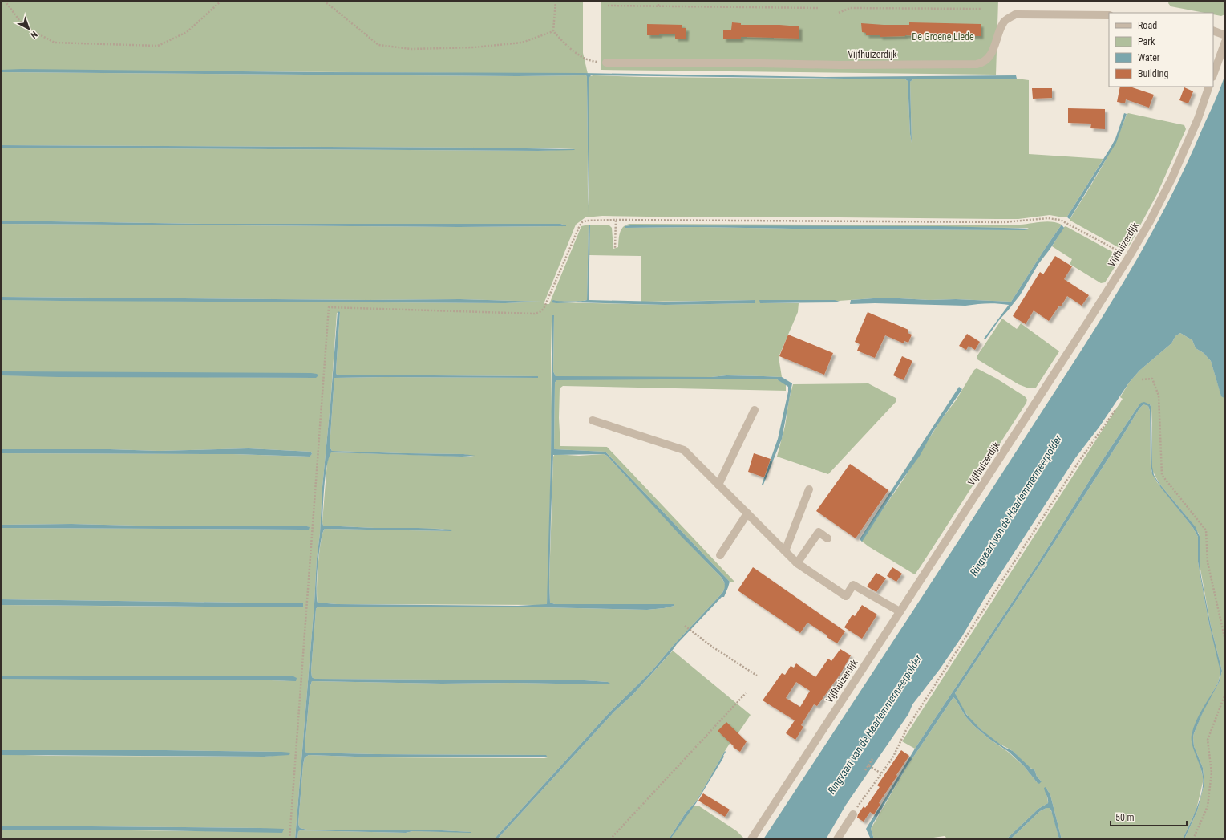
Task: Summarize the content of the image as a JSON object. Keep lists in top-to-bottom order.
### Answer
{
  "streets": {
    "street": ["Vijfhuizerdijk"]
  },
  "water": ["Ringvaart van de Haarlemmermeerpolder"],
  "parks": ["De Groene Liede"],
  "legend": [
    "Road",
    "Park",
    "Water",
    "Building"
  ],
  "scale_bar": "50 m",
  "north": "bottom right"
}
